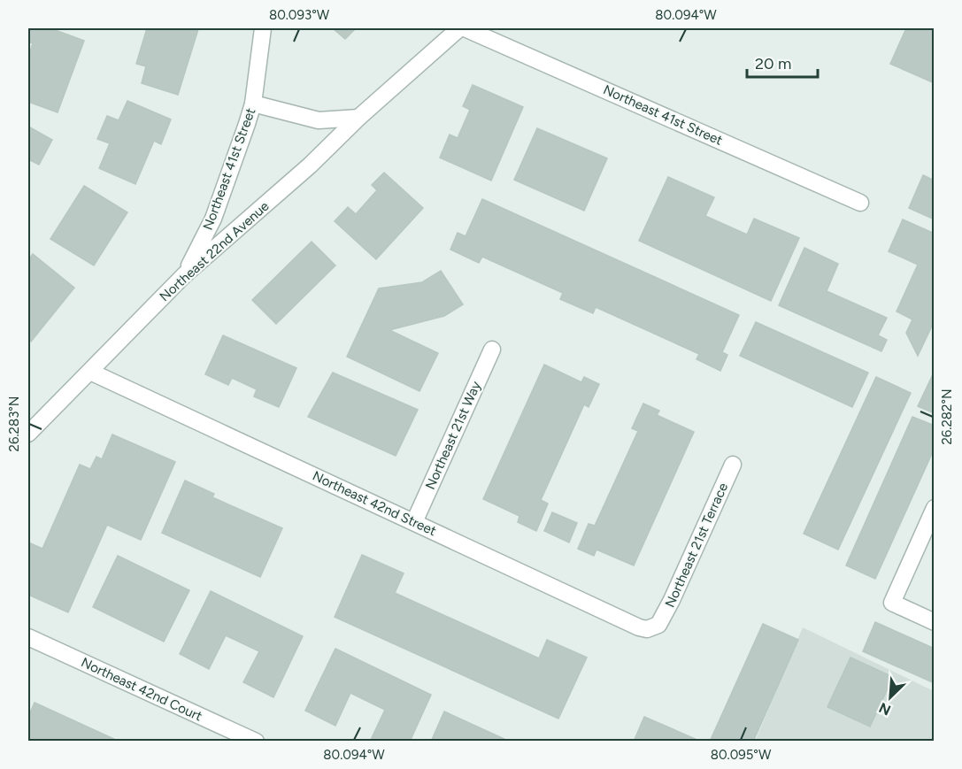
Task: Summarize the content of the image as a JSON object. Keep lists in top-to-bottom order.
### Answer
{
  "streets": {
    "street": [
      "Northeast 41st Street",
      "Northeast 22nd Avenue",
      "Northeast 21st Way",
      "Northeast 42nd Street",
      "Northeast 21st Terrace",
      "Northeast 42nd Court"
    ]
  },
  "crossings": [
    ["Northeast 41st Street", "Northeast 22nd Avenue"],
    ["Northeast 22nd Avenue", "Northeast 42nd Street"],
    ["Northeast 21st Way", "Northeast 42nd Street"],
    ["Northeast 42nd Street", "Northeast 21st Terrace"]
  ],
  "scale_bar": "20 m",
  "north": "bottom left",
  "coordinates": [
    "80.093°W",
    "80.094°W",
    "26.282°N",
    "26.283°N",
    "80.095°W"
  ]
}
